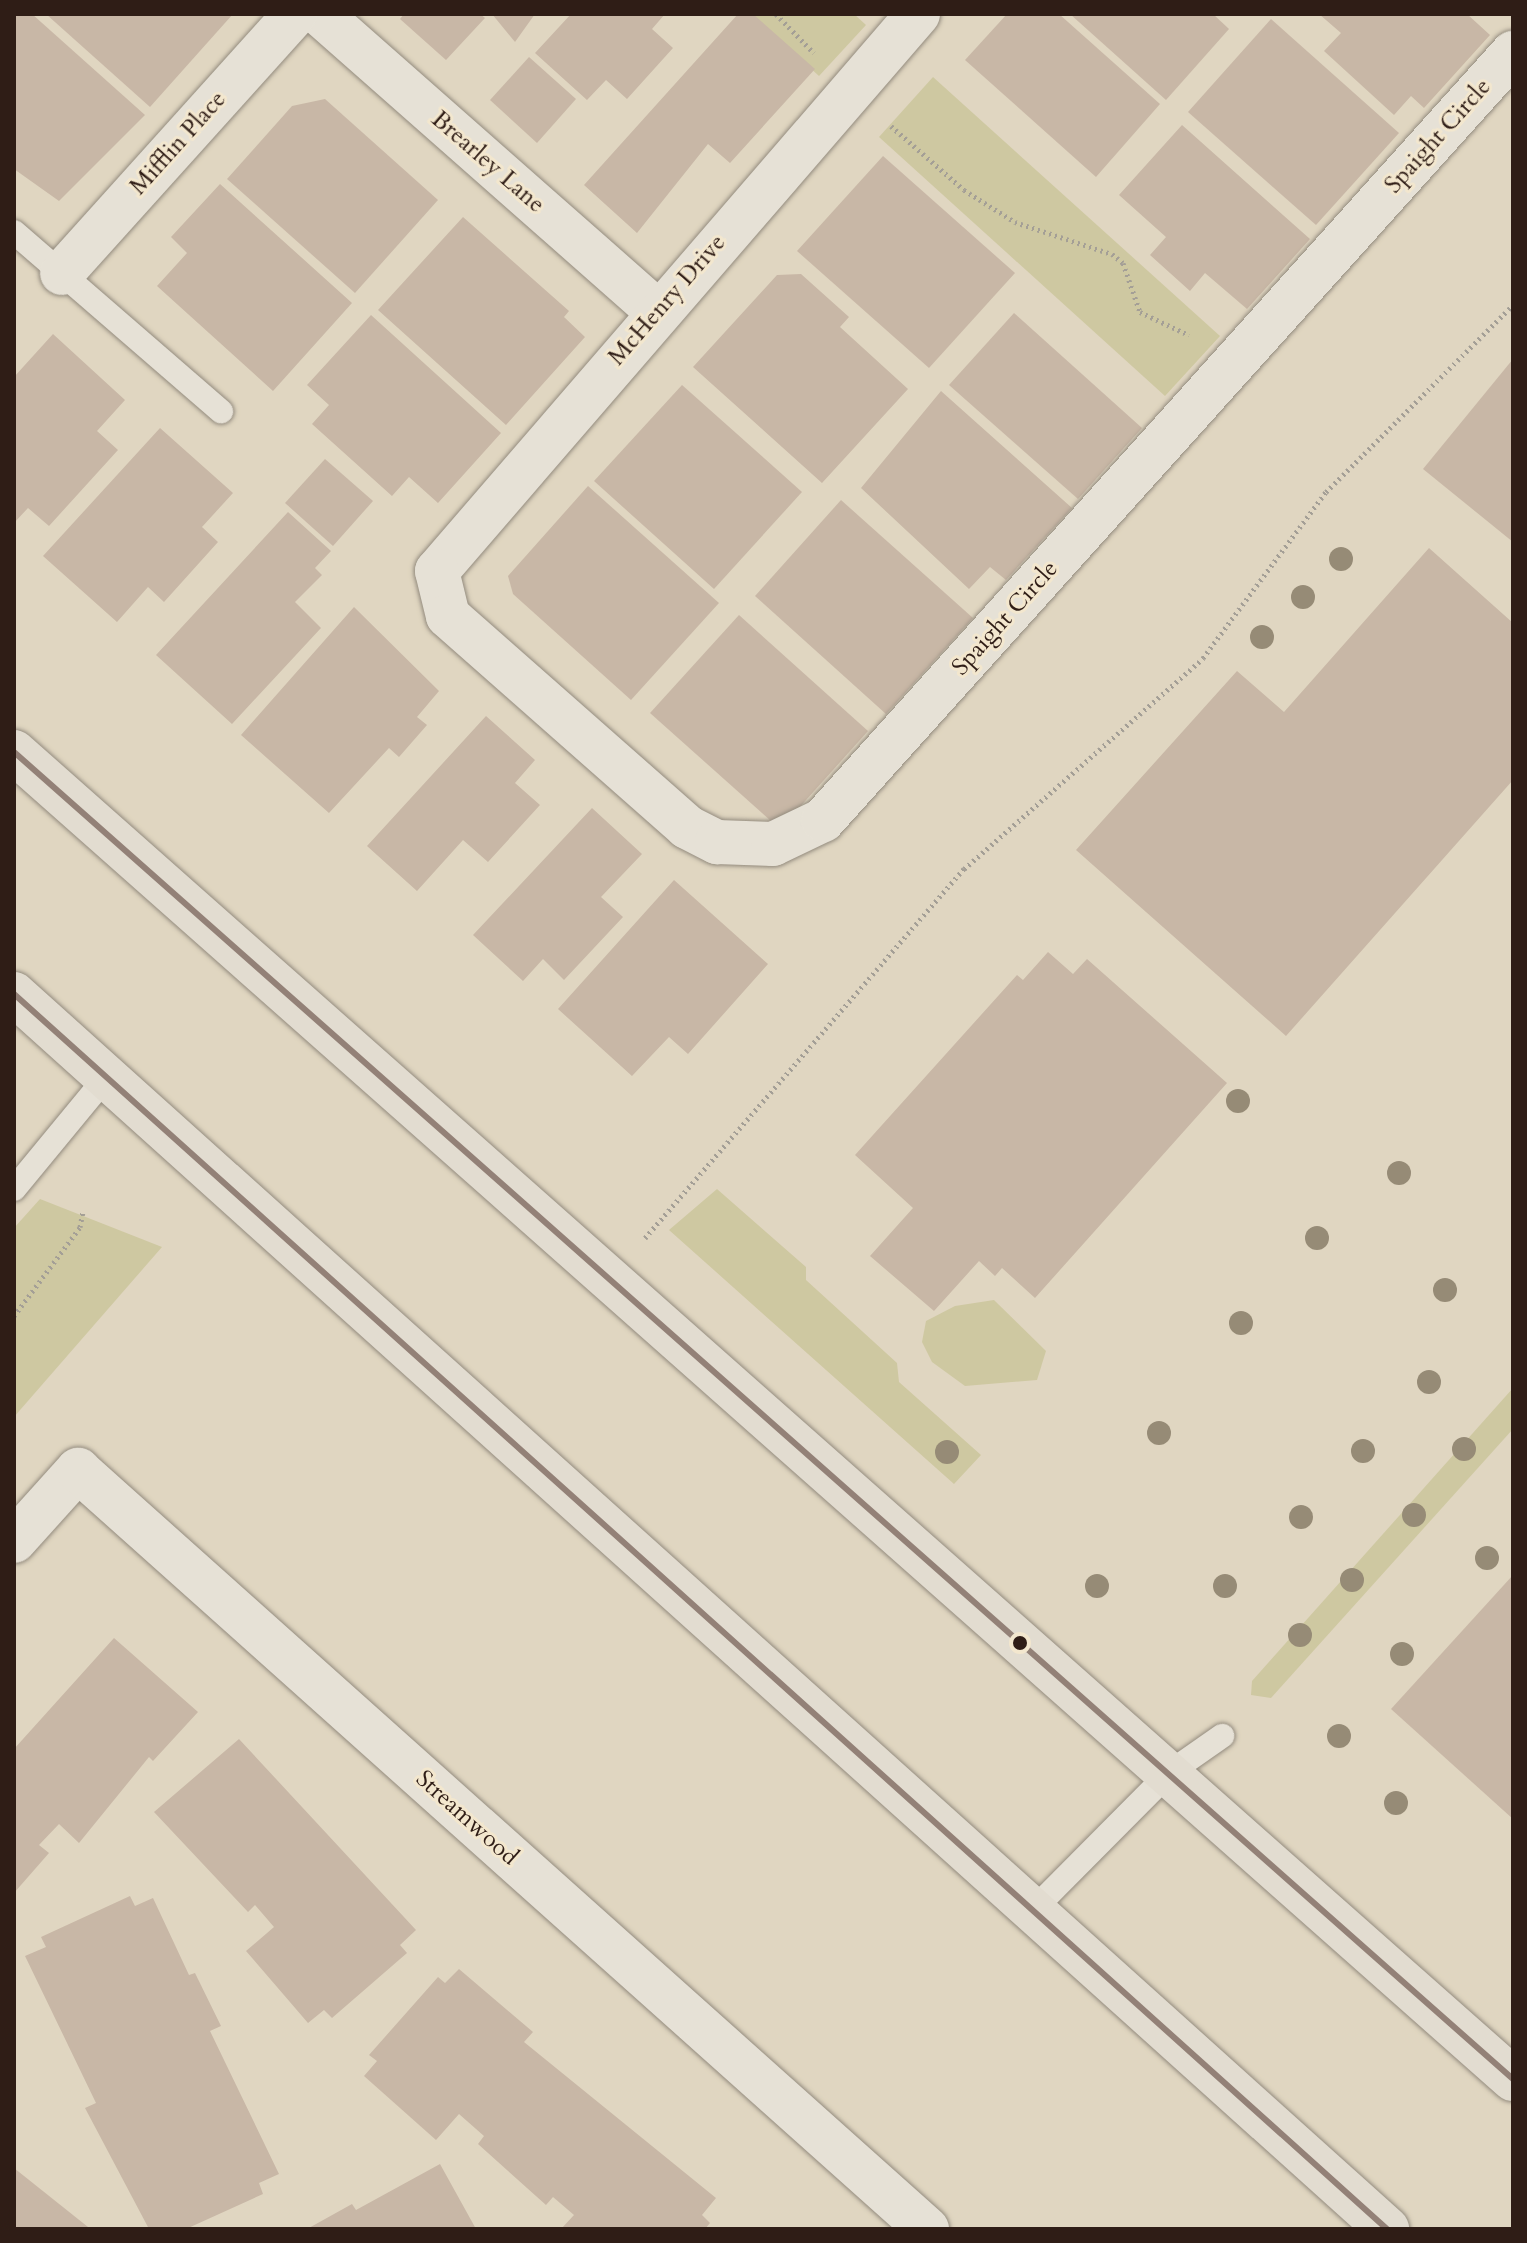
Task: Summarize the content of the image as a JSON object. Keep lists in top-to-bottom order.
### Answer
{
  "streets": {
    "street": [
      "Spaight Circle",
      "Mifflin Place",
      "Brearley Lane",
      "McHenry Drive",
      "Streamwood"
    ]
  },
  "crossings": [
    ["Spaight Circle", "McHenry Drive"],
    ["Brearley Lane", "McHenry Drive"]
  ]
}
